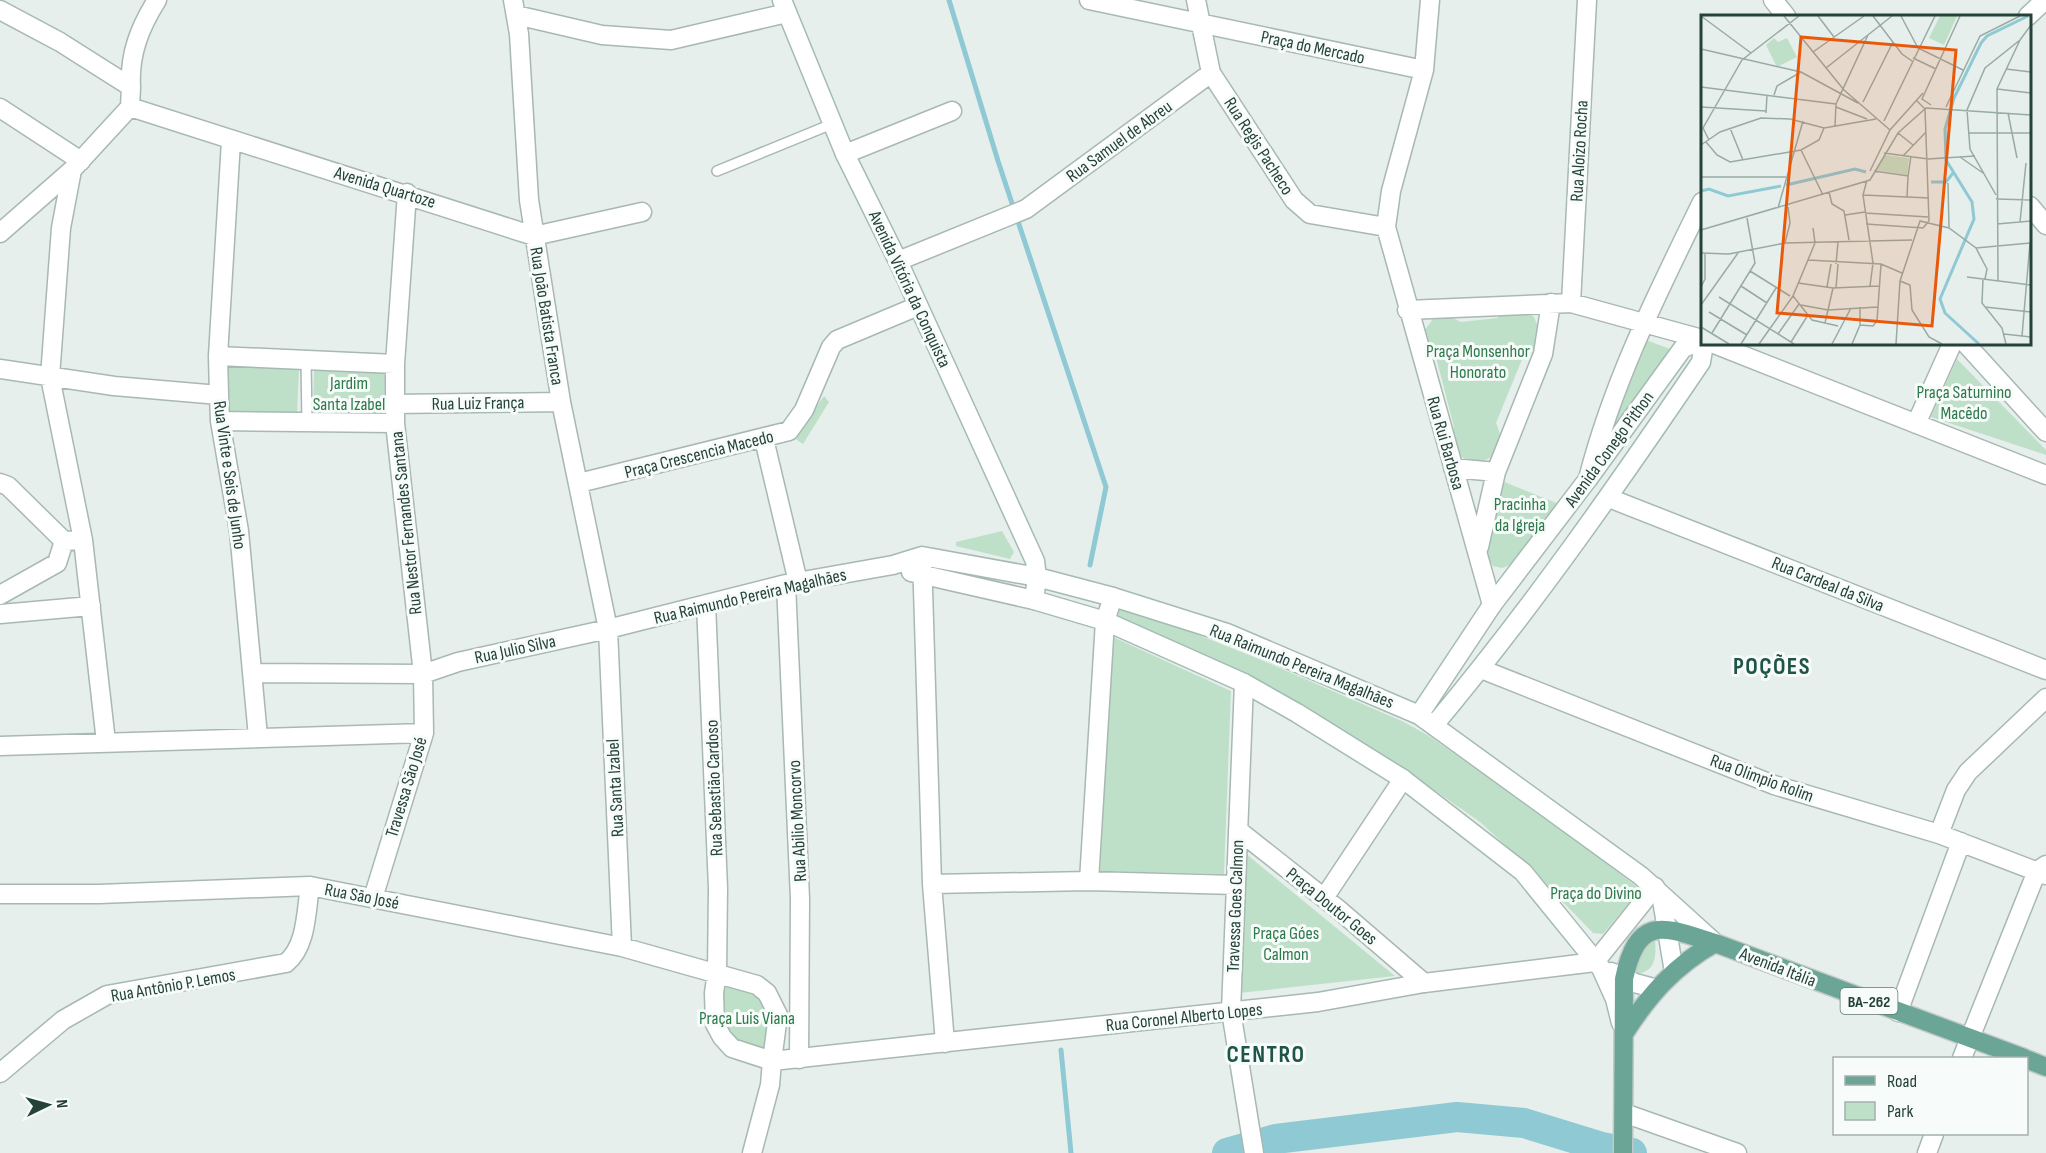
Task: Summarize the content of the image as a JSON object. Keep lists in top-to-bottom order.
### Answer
{
  "streets": {
    "main road": ["Avenida Itália", "BA-262"],
    "street": [
      "Praça do Mercado",
      "Rua Samuel de Abreu",
      "Rua Regis Pacheco",
      "Rua Aloizo Rocha",
      "Avenida Quartoze",
      "Avenida Vitória da Conquista",
      "Rua João Batista Franca",
      "Rua Luiz França",
      "Rua Rui Barbosa",
      "Avenida Conego Pithon",
      "Praça Crescencia Macedo",
      "Rua Vinte e Seis de Junho",
      "Rua Nestor Fernandes Santana",
      "Rua Cardeal da Silva",
      "Rua Raimundo Pereira Magalhães",
      "Rua Julio Silva",
      "Rua Olimpio Rolim",
      "Travessa São José",
      "Rua Santa Izabel",
      "Rua Sebastião Cardoso",
      "Rua Abilio Moncorvo",
      "Rua São José",
      "Travessa Goes Calmon",
      "Praça Doutor Goes",
      "Rua Antônio P. Lemos",
      "Rua Coronel Alberto Lopes"
    ]
  },
  "crossings": [
    ["Praça do Mercado", "Rua Regis Pacheco"],
    ["Praça do Mercado", "Rua Rui Barbosa"],
    ["Rua Samuel de Abreu", "Rua Regis Pacheco"],
    ["Rua Samuel de Abreu", "Avenida Vitória da Conquista"],
    ["Rua Regis Pacheco", "Rua Rui Barbosa"],
    ["Avenida Quartoze", "Rua João Batista Franca"],
    ["Avenida Quartoze", "Rua Vinte e Seis de Junho"],
    ["Avenida Quartoze", "Rua Nestor Fernandes Santana"],
    ["Avenida Vitória da Conquista", "Praça Crescencia Macedo"],
    ["Avenida Vitória da Conquista", "Rua Raimundo Pereira Magalhães"],
    ["Rua João Batista Franca", "Rua Luiz França"],
    ["Rua João Batista Franca", "Praça Crescencia Macedo"],
    ["Rua João Batista Franca", "Rua Raimundo Pereira Magalhães"],
    ["Rua João Batista Franca", "Rua Julio Silva"],
    ["Rua João Batista Franca", "Rua Santa Izabel"],
    ["Rua Luiz França", "Rua Nestor Fernandes Santana"],
    ["Rua Rui Barbosa", "Avenida Conego Pithon"],
    ["Avenida Conego Pithon", "Rua Cardeal da Silva"],
    ["Avenida Conego Pithon", "Rua Raimundo Pereira Magalhães"],
    ["Avenida Conego Pithon", "Rua Olimpio Rolim"],
    ["Praça Crescencia Macedo", "Rua Abilio Moncorvo"],
    ["Rua Vinte e Seis de Junho", "Rua Julio Silva"],
    ["Rua Nestor Fernandes Santana", "Rua Julio Silva"],
    ["Rua Nestor Fernandes Santana", "Travessa São José"],
    ["Rua Raimundo Pereira Magalhães", "Rua Julio Silva"],
    ["Rua Raimundo Pereira Magalhães", "Rua Santa Izabel"],
    ["Rua Raimundo Pereira Magalhães", "Rua Sebastião Cardoso"],
    ["Rua Raimundo Pereira Magalhães", "Rua Abilio Moncorvo"],
    ["Rua Raimundo Pereira Magalhães", "Travessa Goes Calmon"],
    ["Rua Raimundo Pereira Magalhães", "Avenida Itália"],
    ["Rua Raimundo Pereira Magalhães", "Rua Coronel Alberto Lopes"],
    ["Rua Julio Silva", "Travessa São José"],
    ["Rua Julio Silva", "Rua Santa Izabel"],
    ["Travessa São José", "Rua São José"],
    ["Rua Santa Izabel", "Rua São José"],
    ["Rua Sebastião Cardoso", "Rua São José"],
    ["Rua Abilio Moncorvo", "Rua Coronel Alberto Lopes"],
    ["Rua São José", "Rua Antônio P. Lemos"],
    ["Rua São José", "Rua Coronel Alberto Lopes"],
    ["Travessa Goes Calmon", "Praça Doutor Goes"],
    ["Travessa Goes Calmon", "Rua Coronel Alberto Lopes"],
    ["Praça Doutor Goes", "Rua Coronel Alberto Lopes"]
  ],
  "districts": ["POÇÕES", "CENTRO"],
  "parks": [
    "Praça Monsenhor Honorato",
    "Jardim Santa Izabel",
    "Praça Saturnino Macêdo",
    "Pracinha da Igreja",
    "Praça do Divino",
    "Praça Góes Calmon",
    "Praça Luis Viana"
  ],
  "legend": ["Road", "Park"],
  "north": "right"
}
